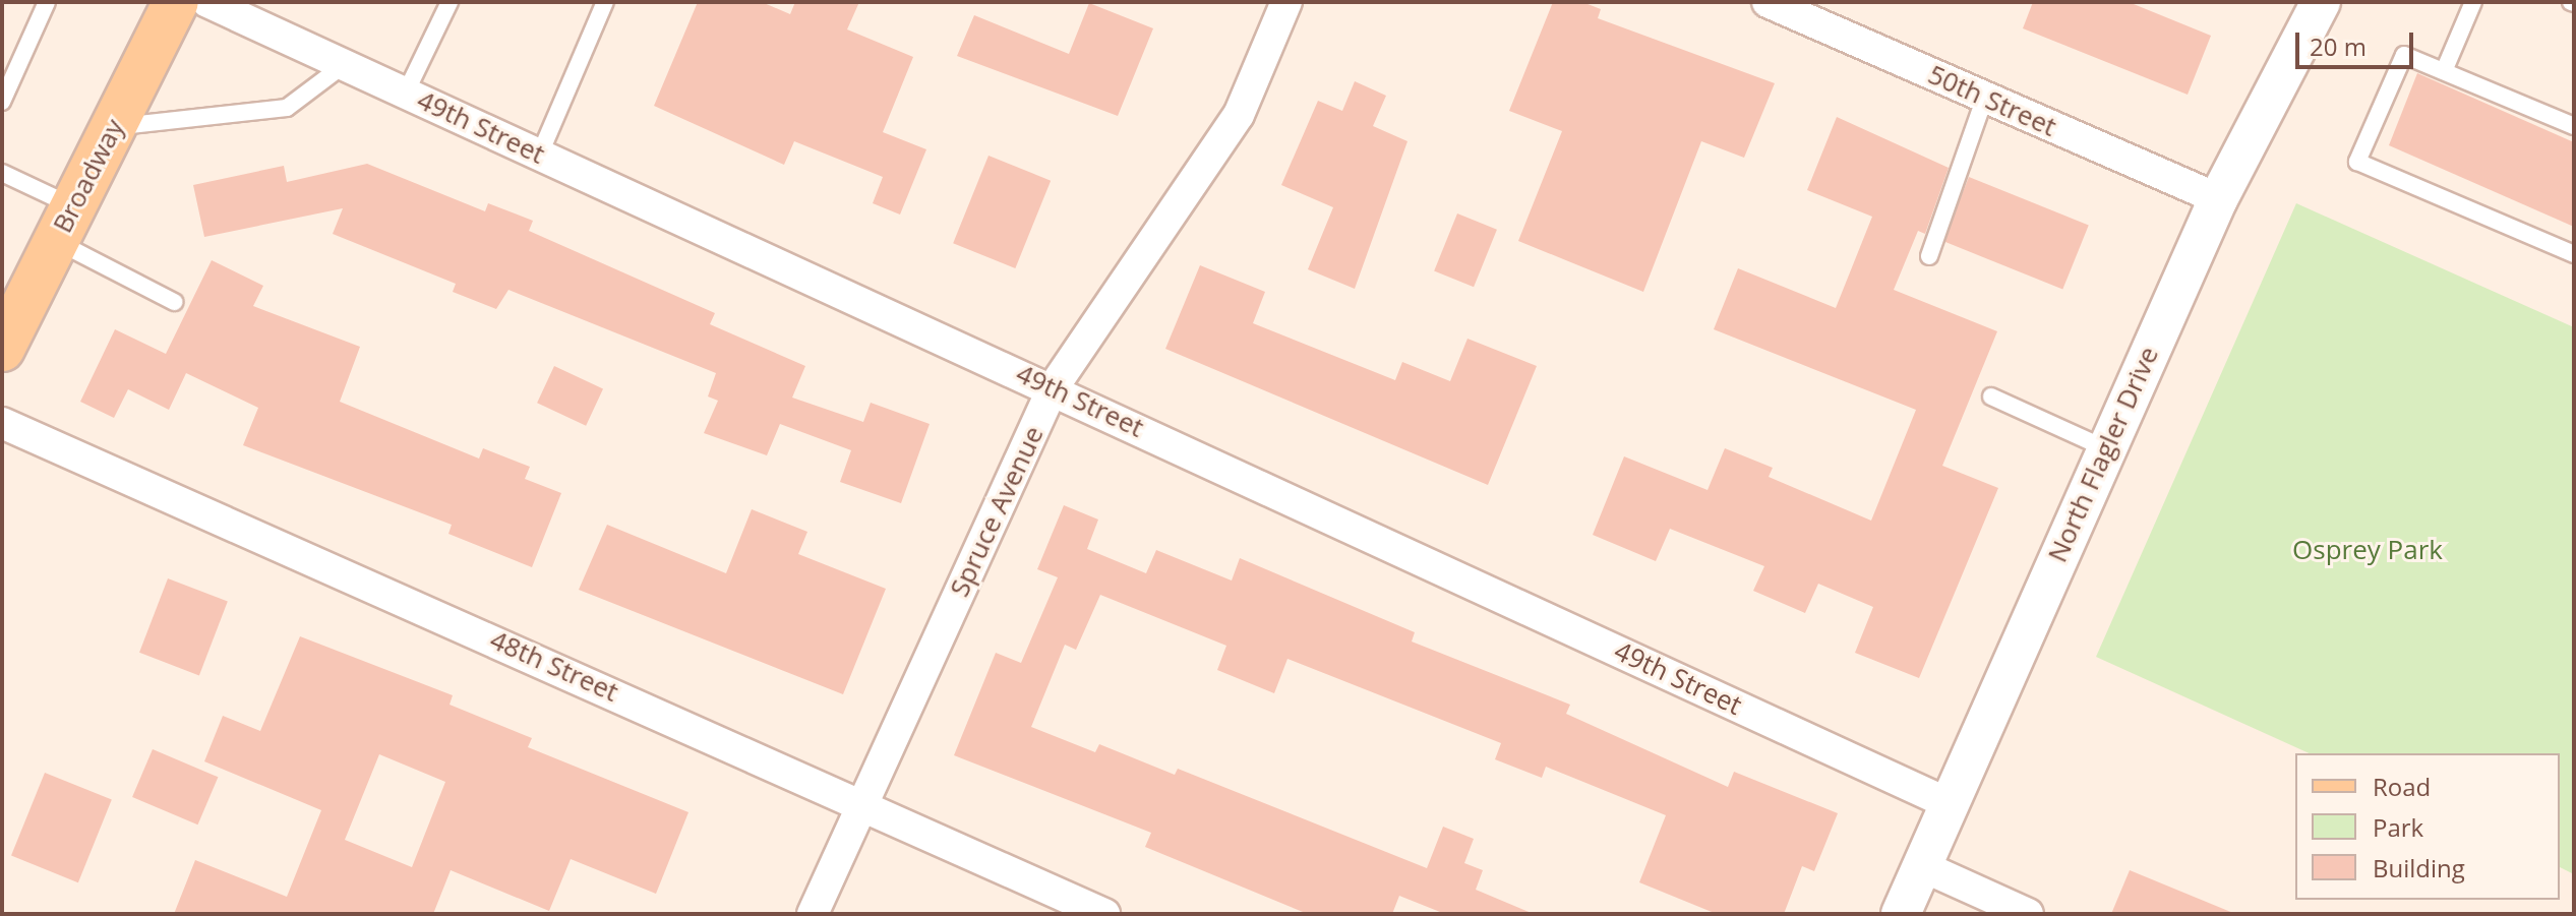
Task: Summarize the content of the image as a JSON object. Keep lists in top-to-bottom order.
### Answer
{
  "streets": {
    "main road": ["Broadway"],
    "street": [
      "50th Street",
      "49th Street",
      "North Flagler Drive",
      "Spruce Avenue",
      "48th Street"
    ]
  },
  "crossings": [
    ["50th Street", "North Flagler Drive"],
    ["49th Street", "North Flagler Drive"],
    ["49th Street", "Spruce Avenue"],
    ["Spruce Avenue", "48th Street"]
  ],
  "parks": ["Osprey Park"],
  "legend": ["Road", "Park", "Building"],
  "scale_bar": "20 m"
}
